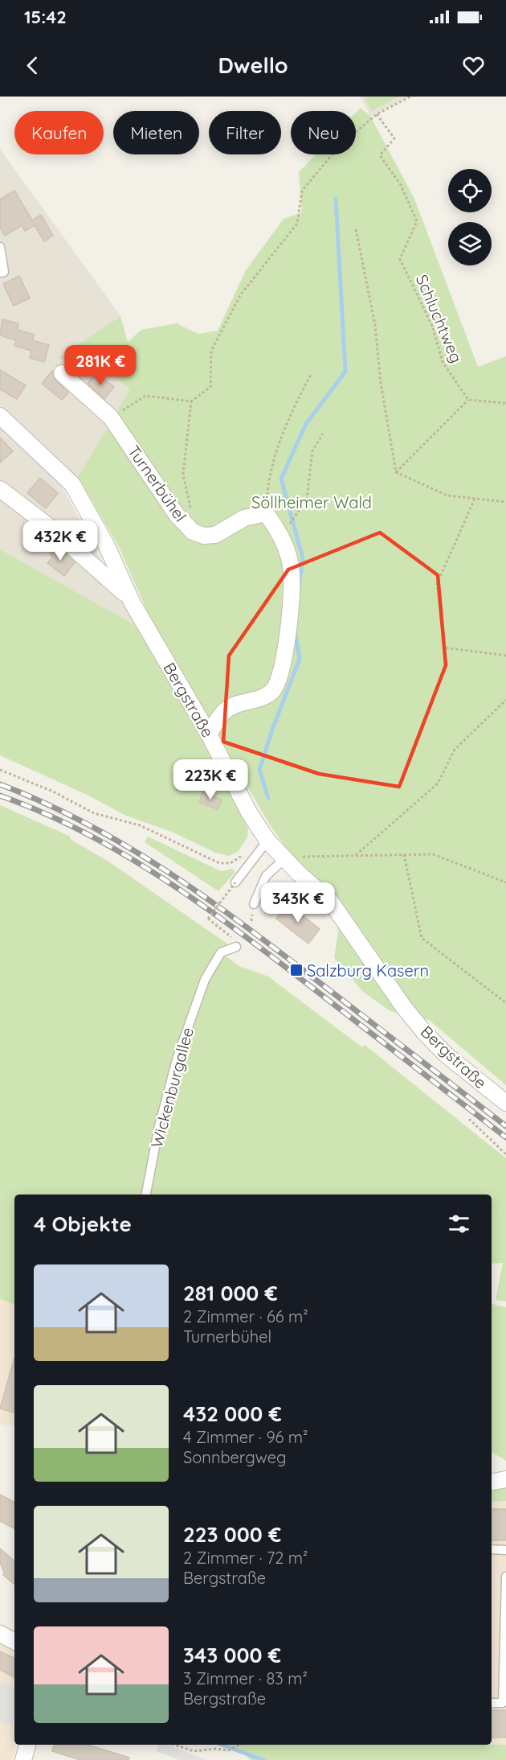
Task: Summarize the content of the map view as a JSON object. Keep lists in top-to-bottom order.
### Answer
{
  "streets": {
    "street": ["Turnerbühel", "Bergstraße"],
    "lane": ["Wickenburgallee"],
    "path": ["Schluchtweg"]
  },
  "parks": ["Söllheimer Wald"],
  "places": {
    "transit": ["Salzburg Kasern"]
  },
  "page": {
    "status": "15:42",
    "header": "Dwello",
    "chip": [
      "Kaufen",
      "Mieten",
      "Filter",
      "Neu"
    ],
    "price": [
      "281K €",
      "432K €",
      "223K €",
      "343K €"
    ],
    "heading": "4 Objekte",
    "list": [
      {
        "name": "281 000 €",
        "note": "2 Zimmer · 66 m² · Turnerbühel"
      },
      {
        "name": "432 000 €",
        "note": "4 Zimmer · 96 m² · Sonnbergweg"
      },
      {
        "name": "223 000 €",
        "note": "2 Zimmer · 72 m² · Bergstraße"
      },
      {
        "name": "343 000 €",
        "note": "3 Zimmer · 83 m² · Bergstraße"
      }
    ]
  }
}
